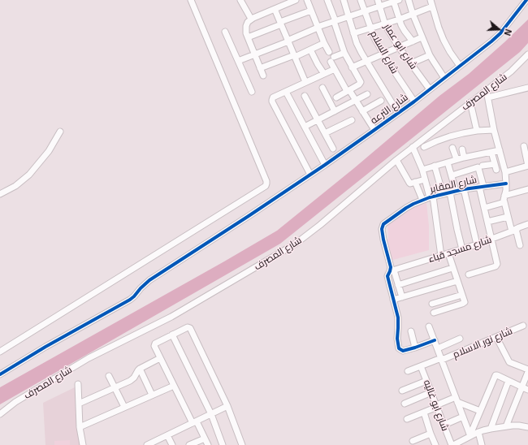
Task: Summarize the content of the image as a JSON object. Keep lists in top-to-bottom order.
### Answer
{
  "streets": {
    "street": [
      "شارع ابو عمار",
      "شارع السلام",
      "شارع المصرف",
      "شارع الترعه",
      "شارع المقابر",
      "شارع مسجد قباء",
      "شارع نور الاسلام",
      "شارع ابو غاليه"
    ]
  },
  "crossings": [
    ["شارع ابو عمار", "شارع الترعه"],
    ["شارع السلام", "شارع الترعه"],
    ["شارع المقابر", "شارع مسجد قباء"],
    ["شارع نور الاسلام", "شارع ابو غاليه"]
  ],
  "north": "right"
}
